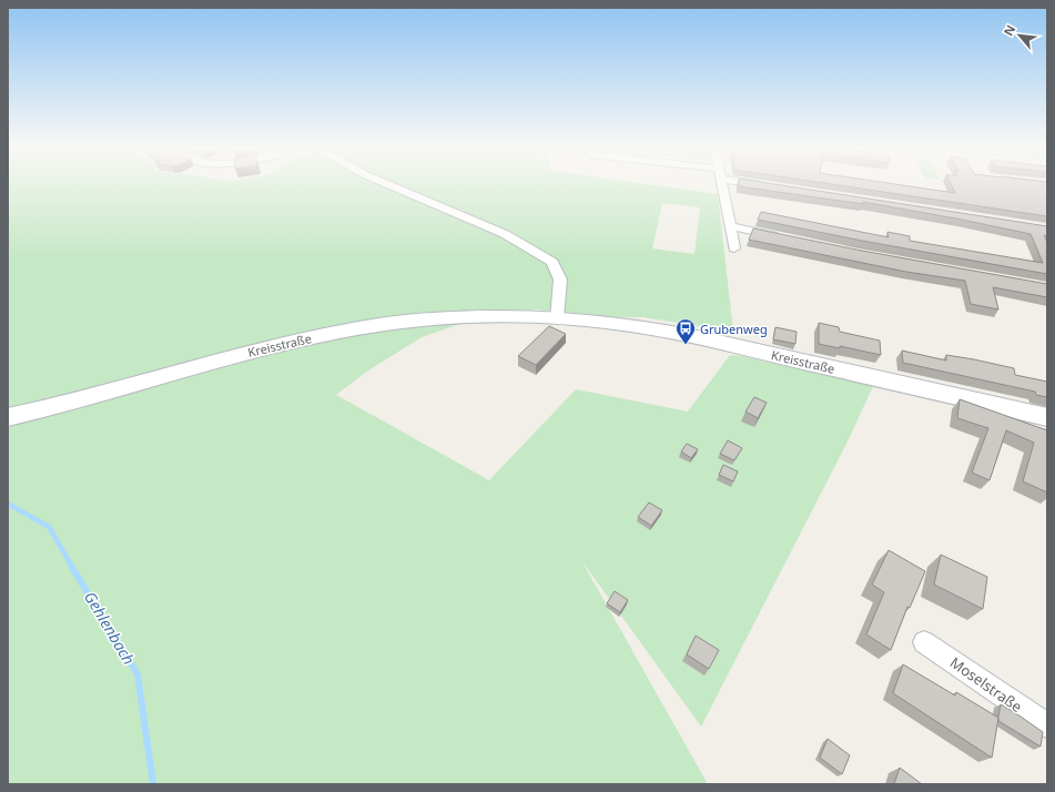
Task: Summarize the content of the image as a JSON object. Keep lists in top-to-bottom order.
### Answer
{
  "streets": {
    "street": ["Kreisstraße", "Moselstraße"]
  },
  "water": ["Gehlenbach"],
  "places": {
    "bus stop": ["Grubenweg"]
  },
  "north": "top left"
}
